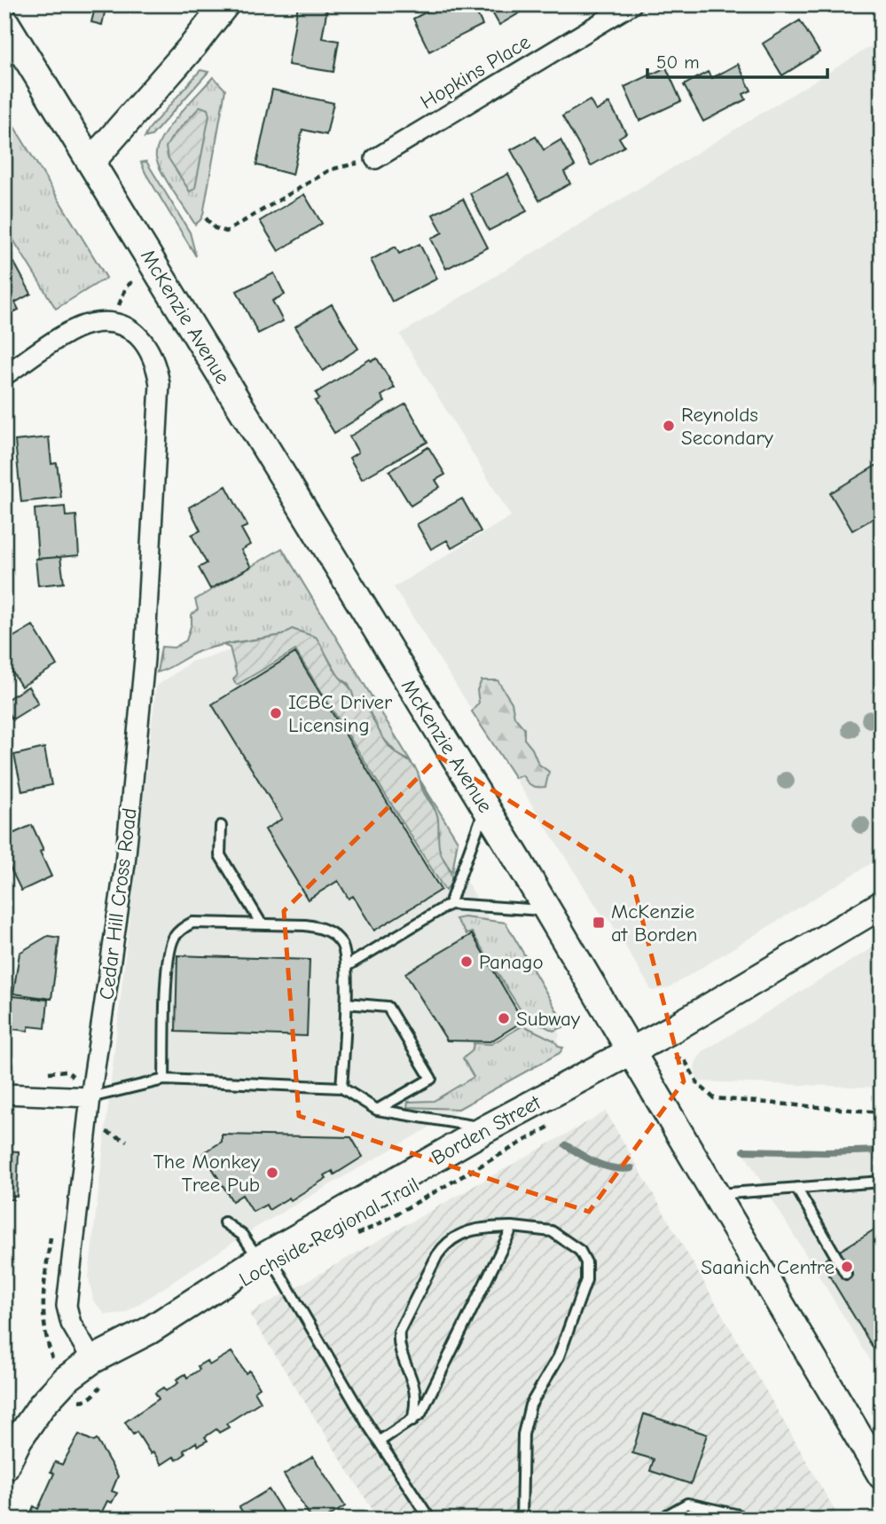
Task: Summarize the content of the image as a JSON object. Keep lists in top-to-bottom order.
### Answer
{
  "streets": {
    "main road": ["McKenzie Avenue", "Borden Street"],
    "street": ["Hopkins Place", "Cedar Hill Cross Road"],
    "path": ["Lochside Regional Trail"]
  },
  "crossings": [
    ["McKenzie Avenue", "Borden Street"],
    ["Cedar Hill Cross Road", "Borden Street"]
  ],
  "places": {
    "other": [
      "Reynolds Secondary",
      "ICBC Driver Licensing",
      "Panago",
      "Subway",
      "The Monkey Tree Pub",
      "Saanich Centre"
    ],
    "transit": ["McKenzie at Borden"]
  },
  "scale_bar": "50 m"
}
